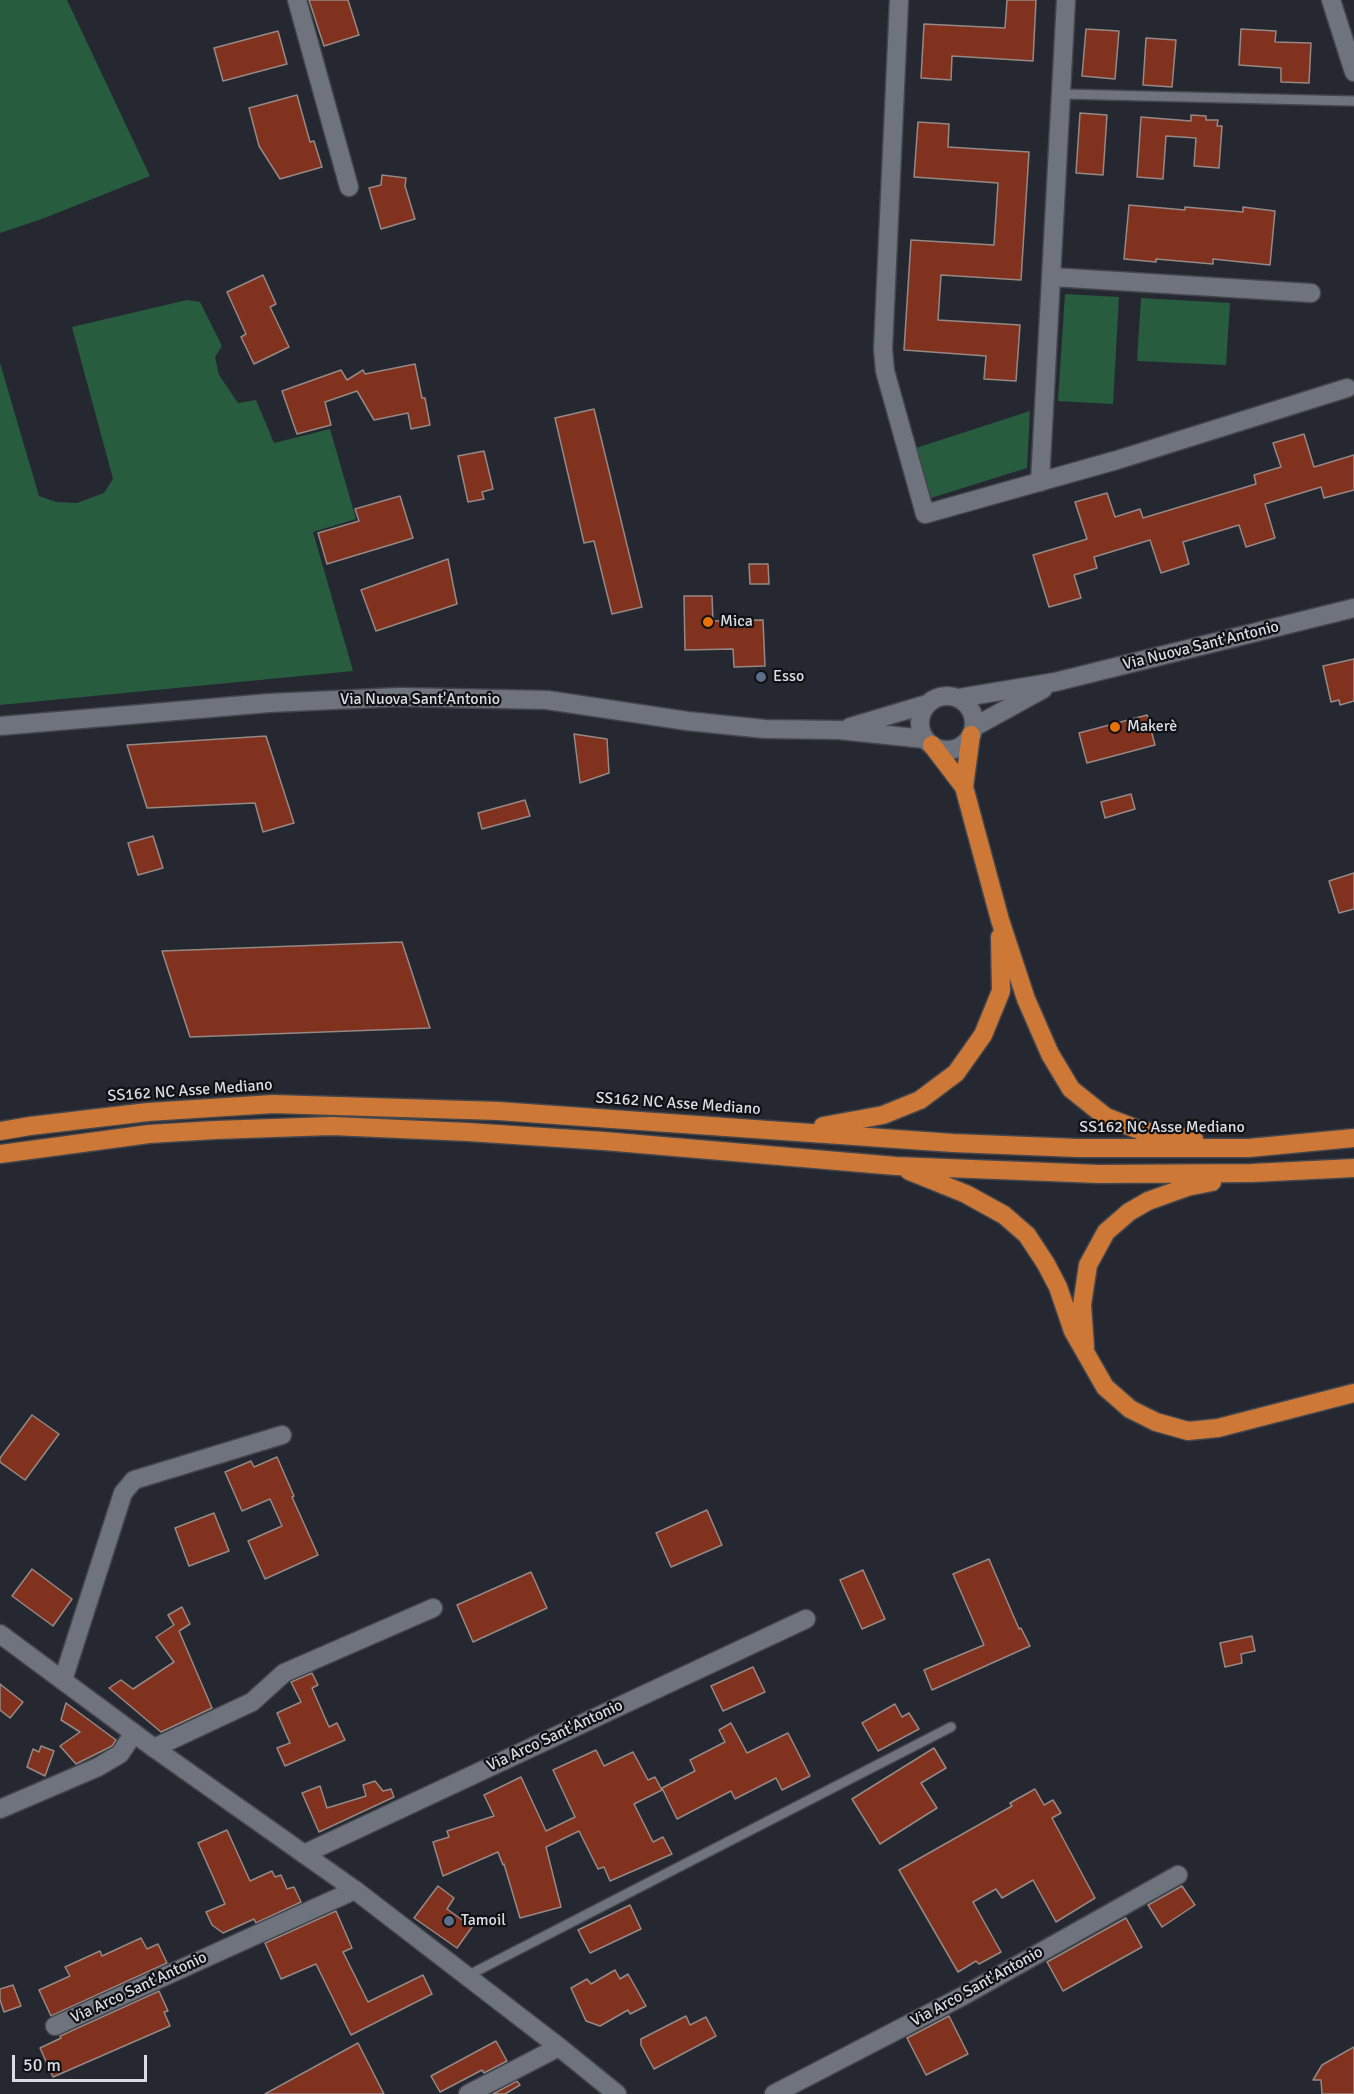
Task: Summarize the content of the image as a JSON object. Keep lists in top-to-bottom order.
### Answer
{
  "streets": {
    "highway": ["SS162 NC Asse Mediano"],
    "street": ["Via Nuova Sant'Antonio", "Via Arco Sant'Antonio"]
  },
  "places": [
    "Mica",
    "Esso",
    "Makerè",
    "Tamoil"
  ],
  "scale_bar": "50 m"
}
